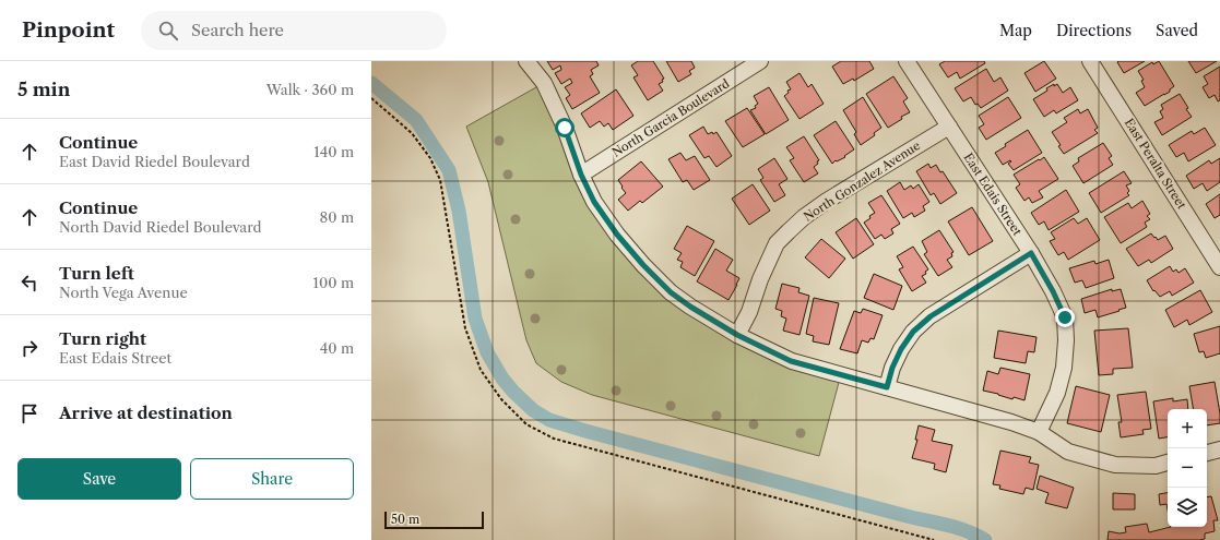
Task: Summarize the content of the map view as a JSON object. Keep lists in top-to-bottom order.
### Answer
{
  "streets": {
    "street": [
      "North Garcia Boulevard",
      "East Peralta Street",
      "North Gonzalez Avenue",
      "East Edais Street"
    ]
  },
  "crossings": [
    ["North Gonzalez Avenue", "East Edais Street"]
  ],
  "scale_bar": "50 m",
  "page": {
    "header": "Pinpoint",
    "search": "Search here",
    "nav": ["Map", "Directions", "Saved"],
    "heading": ["5 min", "Walk · 360 m"],
    "list": [
      ["Continue", "East David Riedel Boulevard", "140 m"],
      ["Continue", "North David Riedel Boulevard", "80 m"],
      ["Turn left", "North Vega Avenue", "100 m"],
      ["Turn right", "East Edais Street", "40 m"],
      "Arrive at destination"
    ],
    "map_buttons": ["+", "−"],
    "buttons": ["Save", "Share"],
    "scale": "50 m"
  }
}
